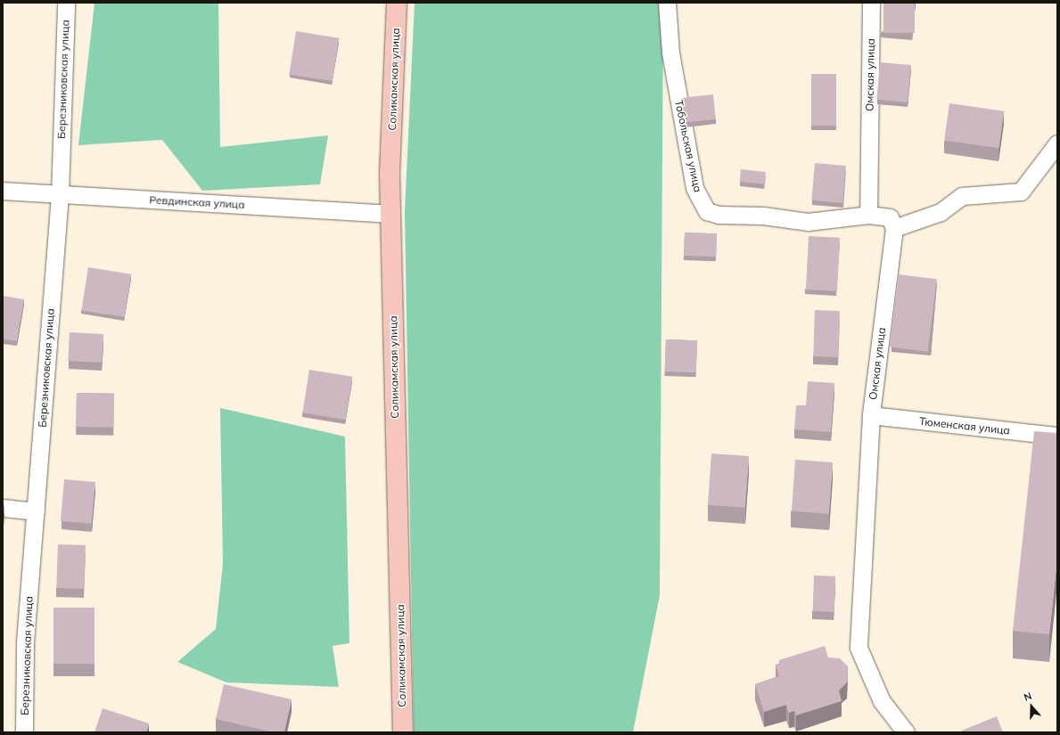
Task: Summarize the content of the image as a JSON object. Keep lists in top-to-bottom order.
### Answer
{
  "streets": {
    "main road": ["Соликамская улица"],
    "street": [
      "Омская улица",
      "Березниковская улица",
      "Тобольская улица",
      "Ревдинская улица",
      "Тюменская улица"
    ]
  },
  "crossings": [
    ["Омская улица", "Тобольская улица"],
    ["Омская улица", "Тюменская улица"],
    ["Березниковская улица", "Ревдинская улица"],
    ["Соликамская улица", "Ревдинская улица"]
  ],
  "north": "top"
}
